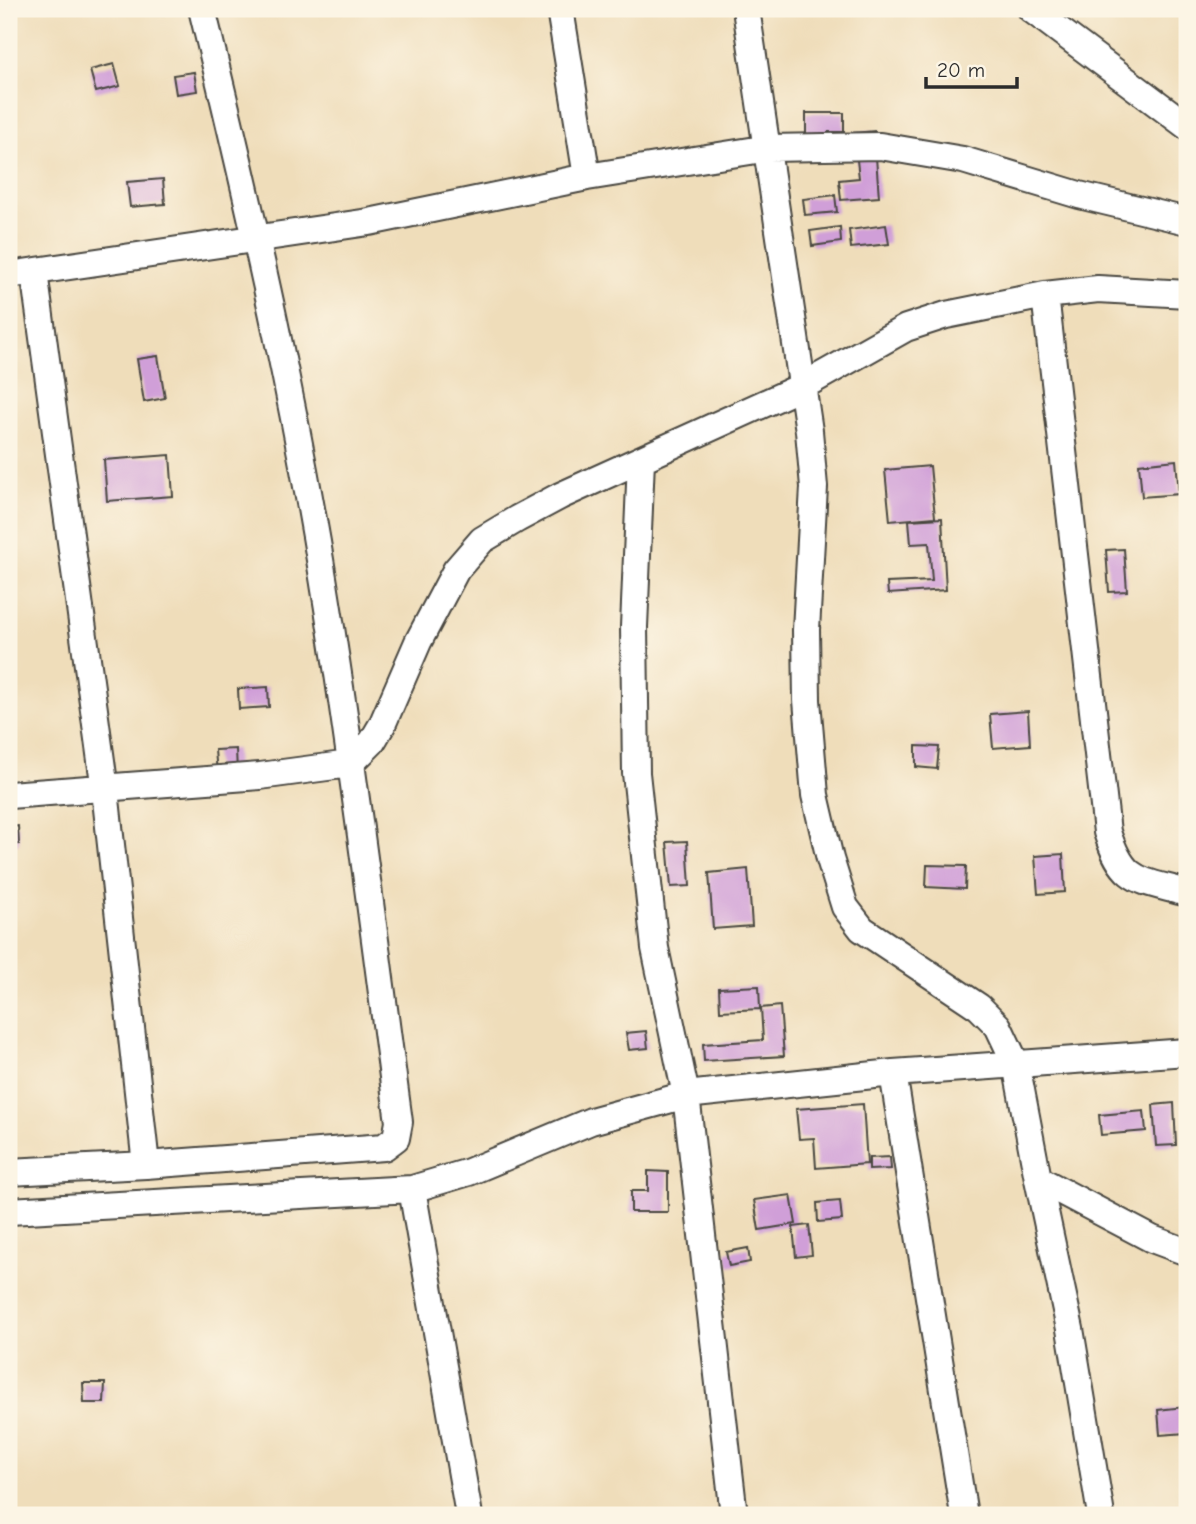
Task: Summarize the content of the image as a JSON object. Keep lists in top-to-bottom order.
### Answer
{
  "scale_bar": "20 m"
}
